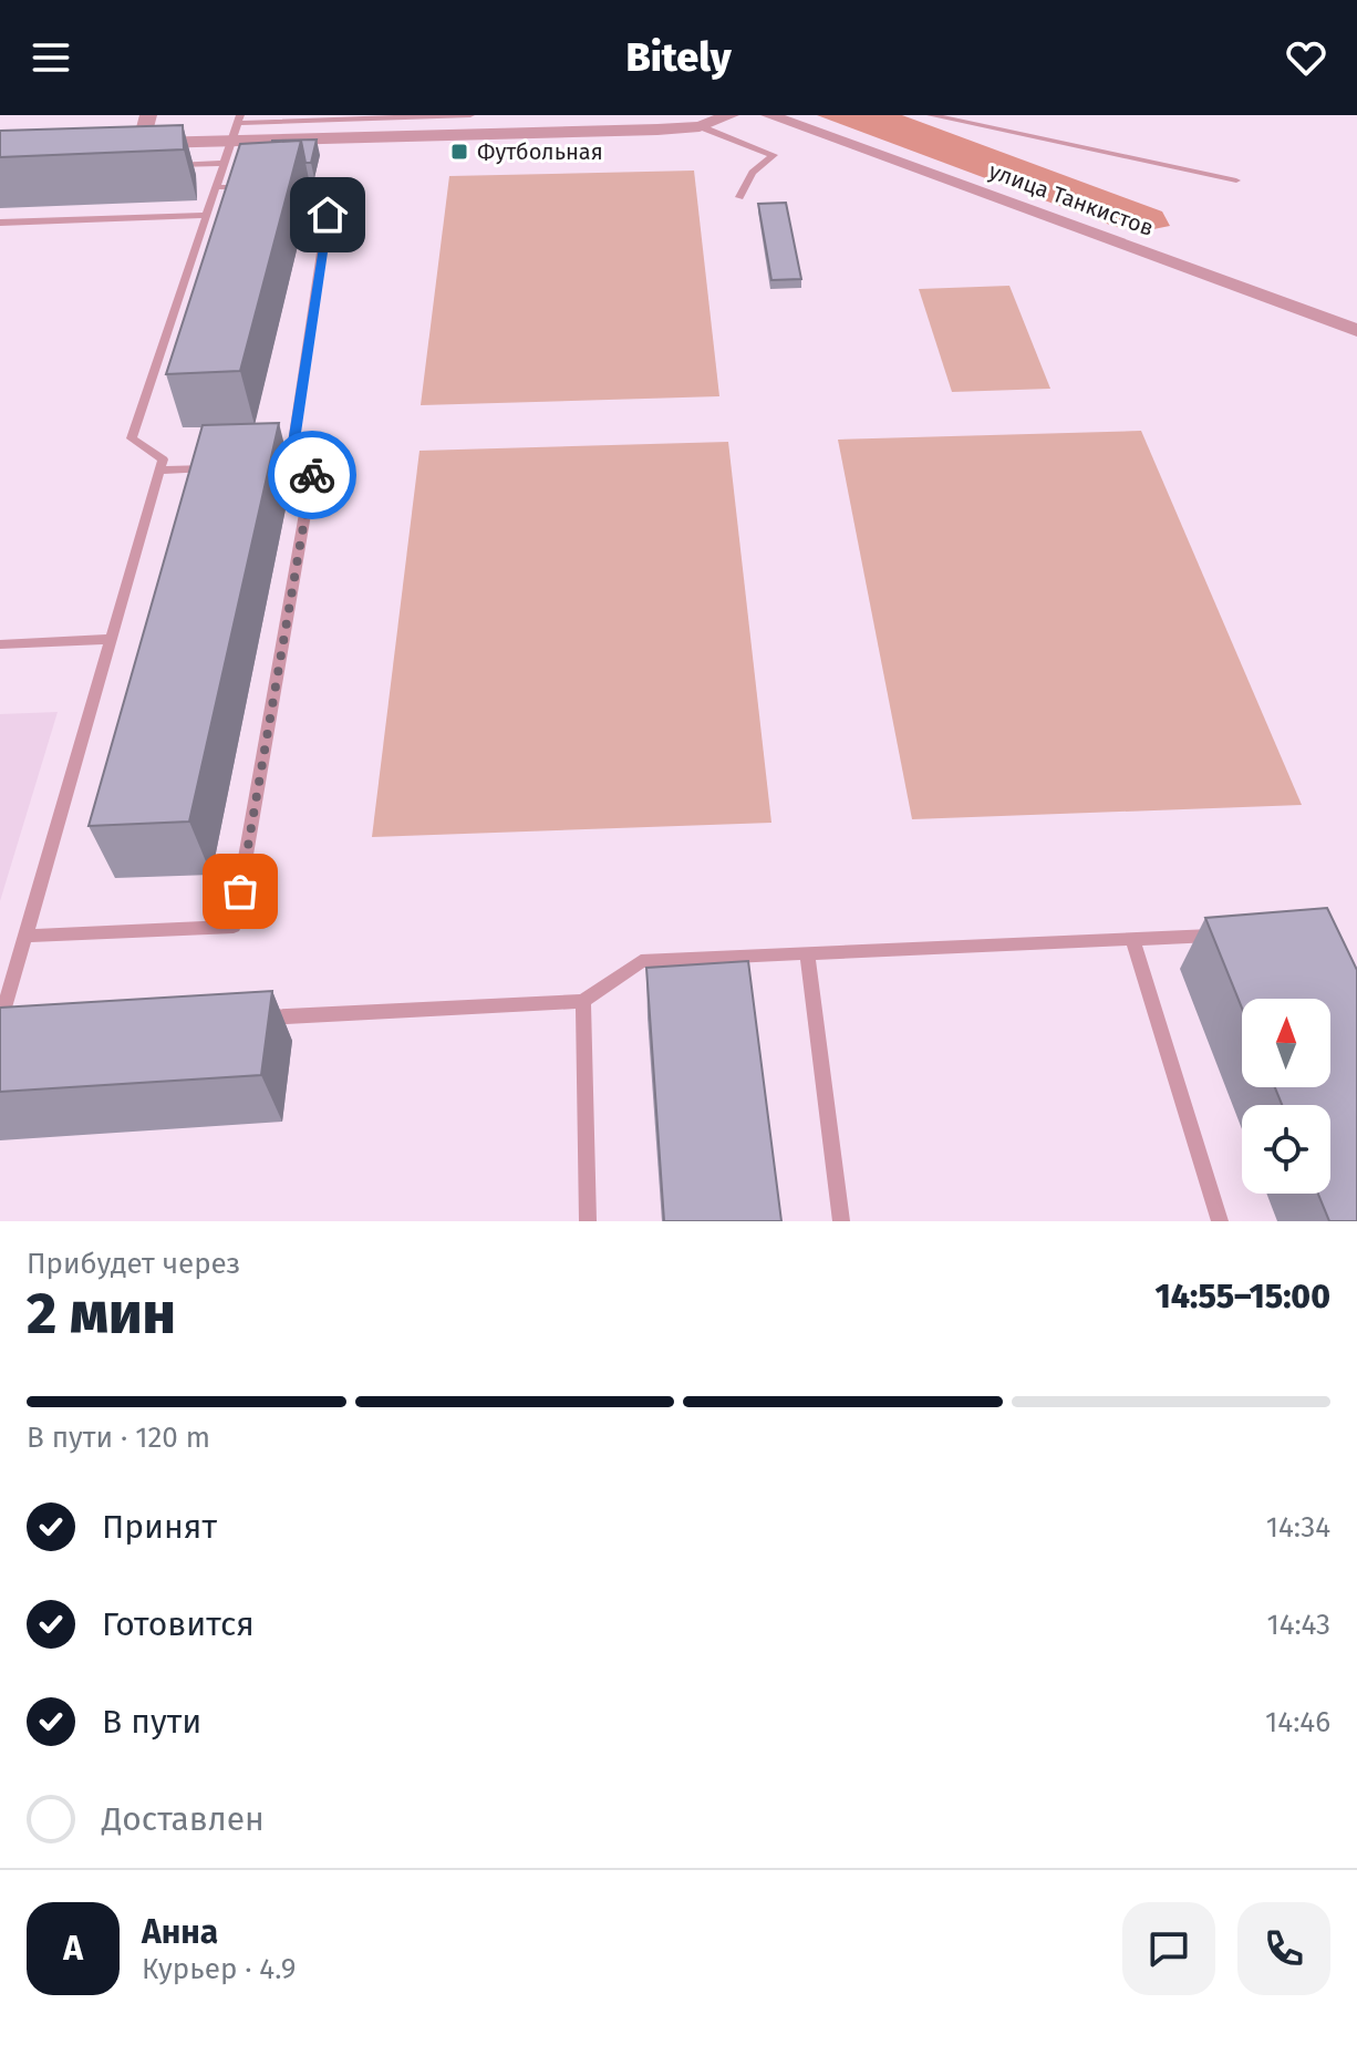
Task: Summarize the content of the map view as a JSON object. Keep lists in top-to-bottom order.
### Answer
{
  "streets": {
    "street": ["улица Танкистов"]
  },
  "places": {
    "transit": ["Футбольная"]
  },
  "north": "top",
  "page": {
    "header": "Bitely",
    "heading": ["2 мин", "Прибудет через", "14:55–15:00"],
    "panel": ["Анна", "Курьер · 4.9"],
    "bar": "В пути · 120 m",
    "list": [
      ["Принят", "14:34"],
      ["Готовится", "14:43"],
      ["В пути", "14:46"],
      "Доставлен"
    ],
    "round": "А"
  }
}
